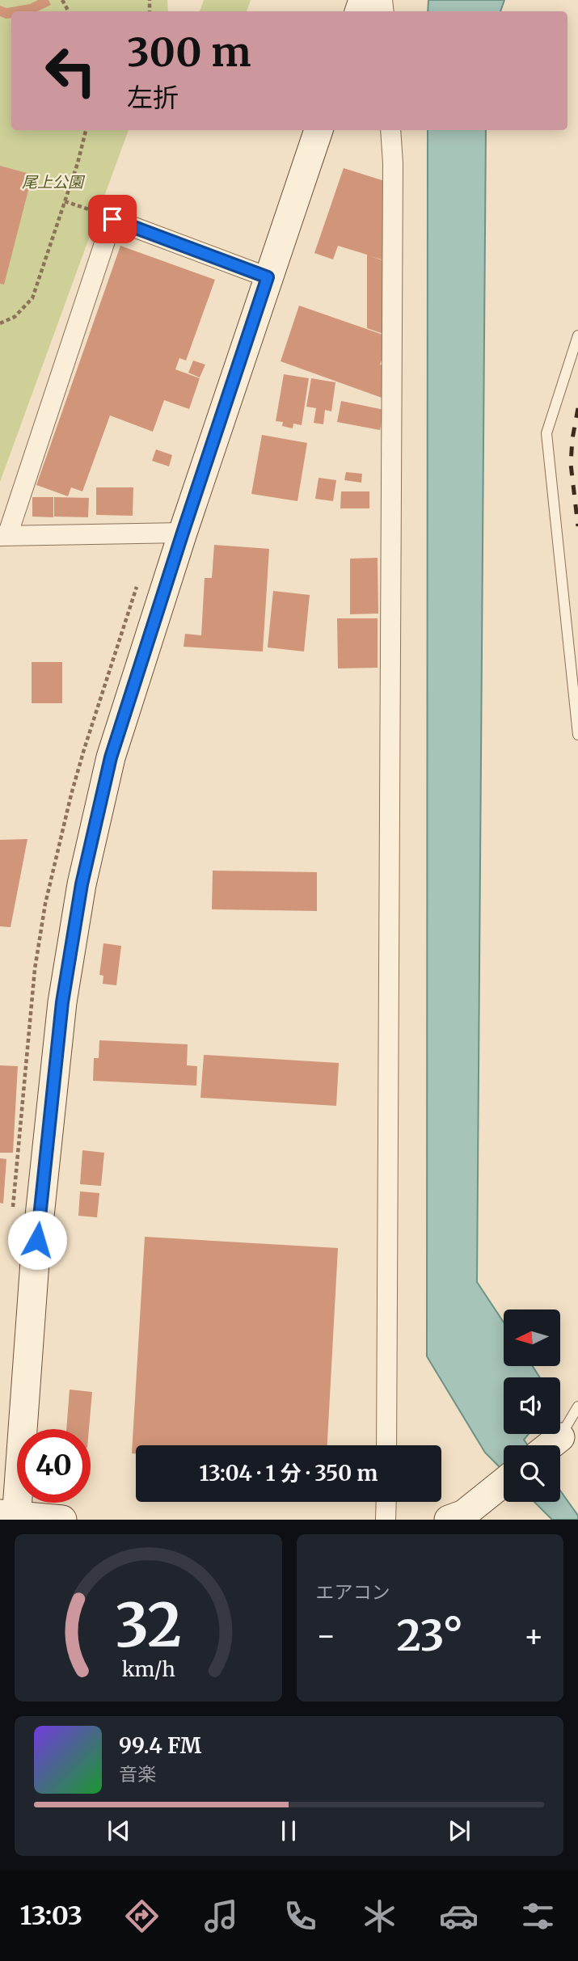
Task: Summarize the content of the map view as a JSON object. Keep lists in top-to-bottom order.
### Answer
{
  "parks": ["尾上公園"],
  "north": "left",
  "page": {
    "turn": ["300 m", "左折"],
    "limit": "40",
    "trip": "13:04 · 1 分 · 350 m",
    "tile": "エアコン",
    "heat": ["−", "23°", "+"],
    "song": ["99.4 FM", "音楽"],
    "tabs": "13:03",
    "gauge": ["32", "km/h"]
  }
}
